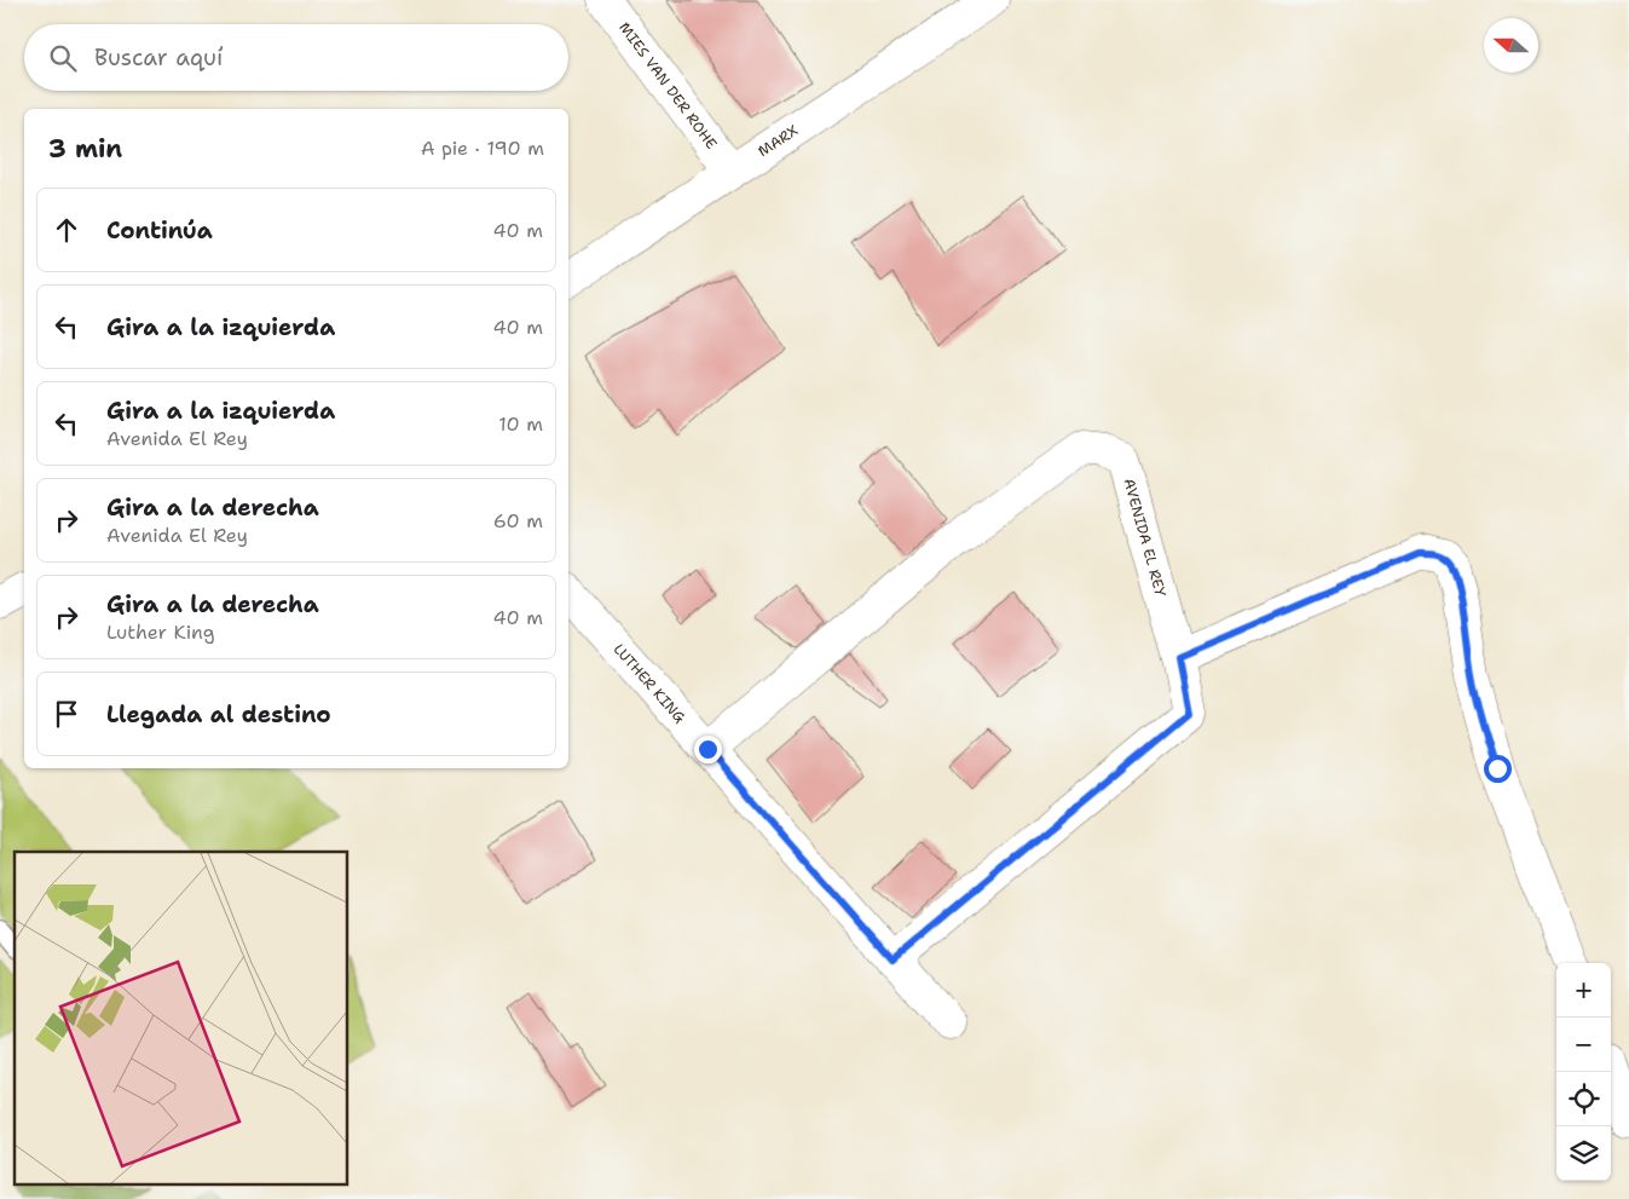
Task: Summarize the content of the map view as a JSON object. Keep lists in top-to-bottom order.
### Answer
{
  "streets": {
    "street": [
      "MIES VAN DER ROHE",
      "MARX",
      "AVENIDA EL REY",
      "LUTHER KING"
    ]
  },
  "crossings": [
    ["MIES VAN DER ROHE", "MARX"],
    ["AVENIDA EL REY", "LUTHER KING"]
  ],
  "north": "left",
  "page": {
    "search": "Buscar aquí",
    "heading": ["3 min", "A pie · 190 m"],
    "list": [
      ["Continúa", "40 m"],
      ["Gira a la izquierda", "40 m"],
      ["Gira a la izquierda", "Avenida El Rey", "10 m"],
      ["Gira a la derecha", "Avenida El Rey", "60 m"],
      ["Gira a la derecha", "Luther King", "40 m"],
      "Llegada al destino"
    ],
    "map_buttons": ["+", "−"]
  }
}
